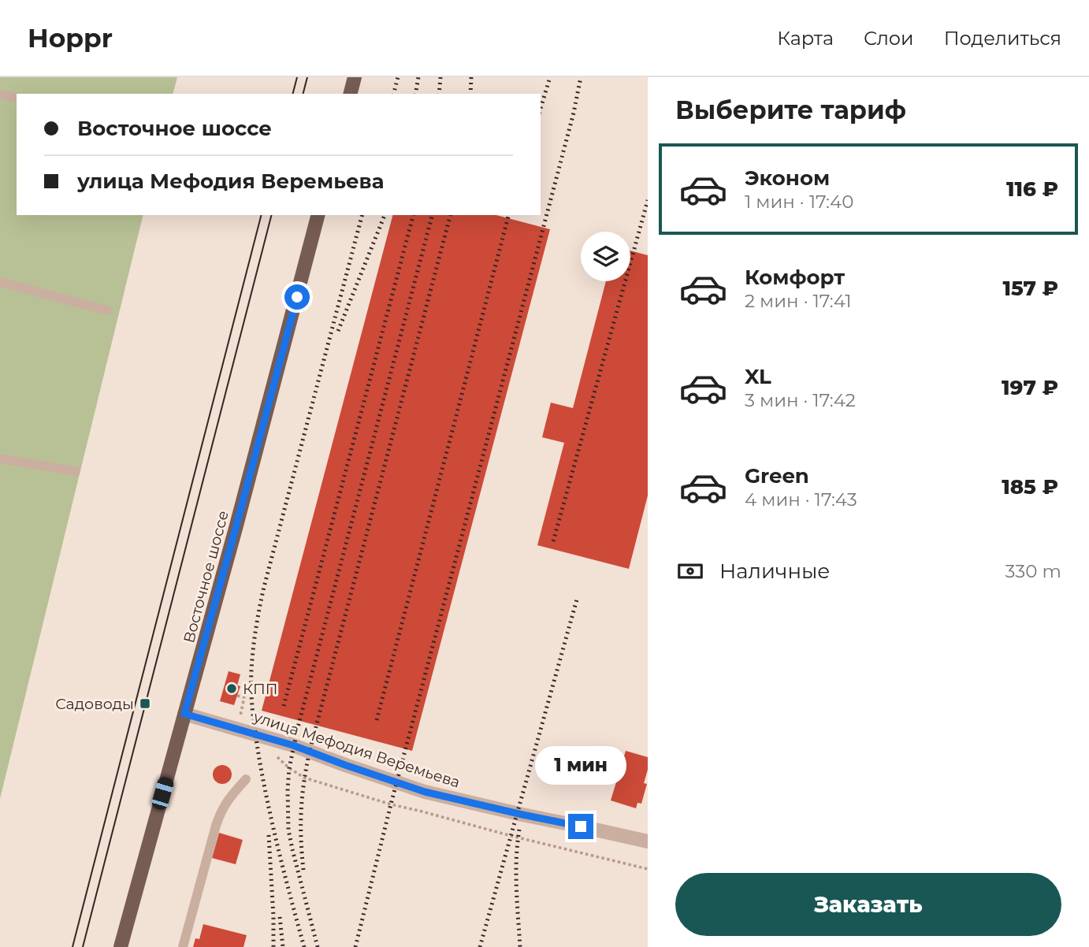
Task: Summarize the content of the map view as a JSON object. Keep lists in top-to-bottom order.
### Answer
{
  "streets": {
    "main road": ["Восточное шоссе"],
    "street": ["улица Мефодия Веремьева"]
  },
  "crossings": [
    ["Восточное шоссе", "улица Мефодия Веремьева"]
  ],
  "places": {
    "other": ["КПП"],
    "transit": ["Садоводы"]
  },
  "page": {
    "header": "Hoppr",
    "nav": ["Карта", "Слои", "Поделиться"],
    "heading": "Выберите тариф",
    "banner": ["Восточное шоссе", "улица Мефодия Веремьева"],
    "list": [
      {
        "name": "Эконом",
        "note": "1 мин · 17:40",
        "value": "116 ₽"
      },
      {
        "name": "Комфорт",
        "note": "2 мин · 17:41",
        "value": "157 ₽"
      },
      {
        "name": "XL",
        "note": "3 мин · 17:42",
        "value": "197 ₽"
      },
      {
        "name": "Green",
        "note": "4 мин · 17:43",
        "value": "185 ₽"
      }
    ],
    "pay": ["Наличные", "330 m"],
    "bubble": "1 мин",
    "buttons": "Заказать"
  }
}
